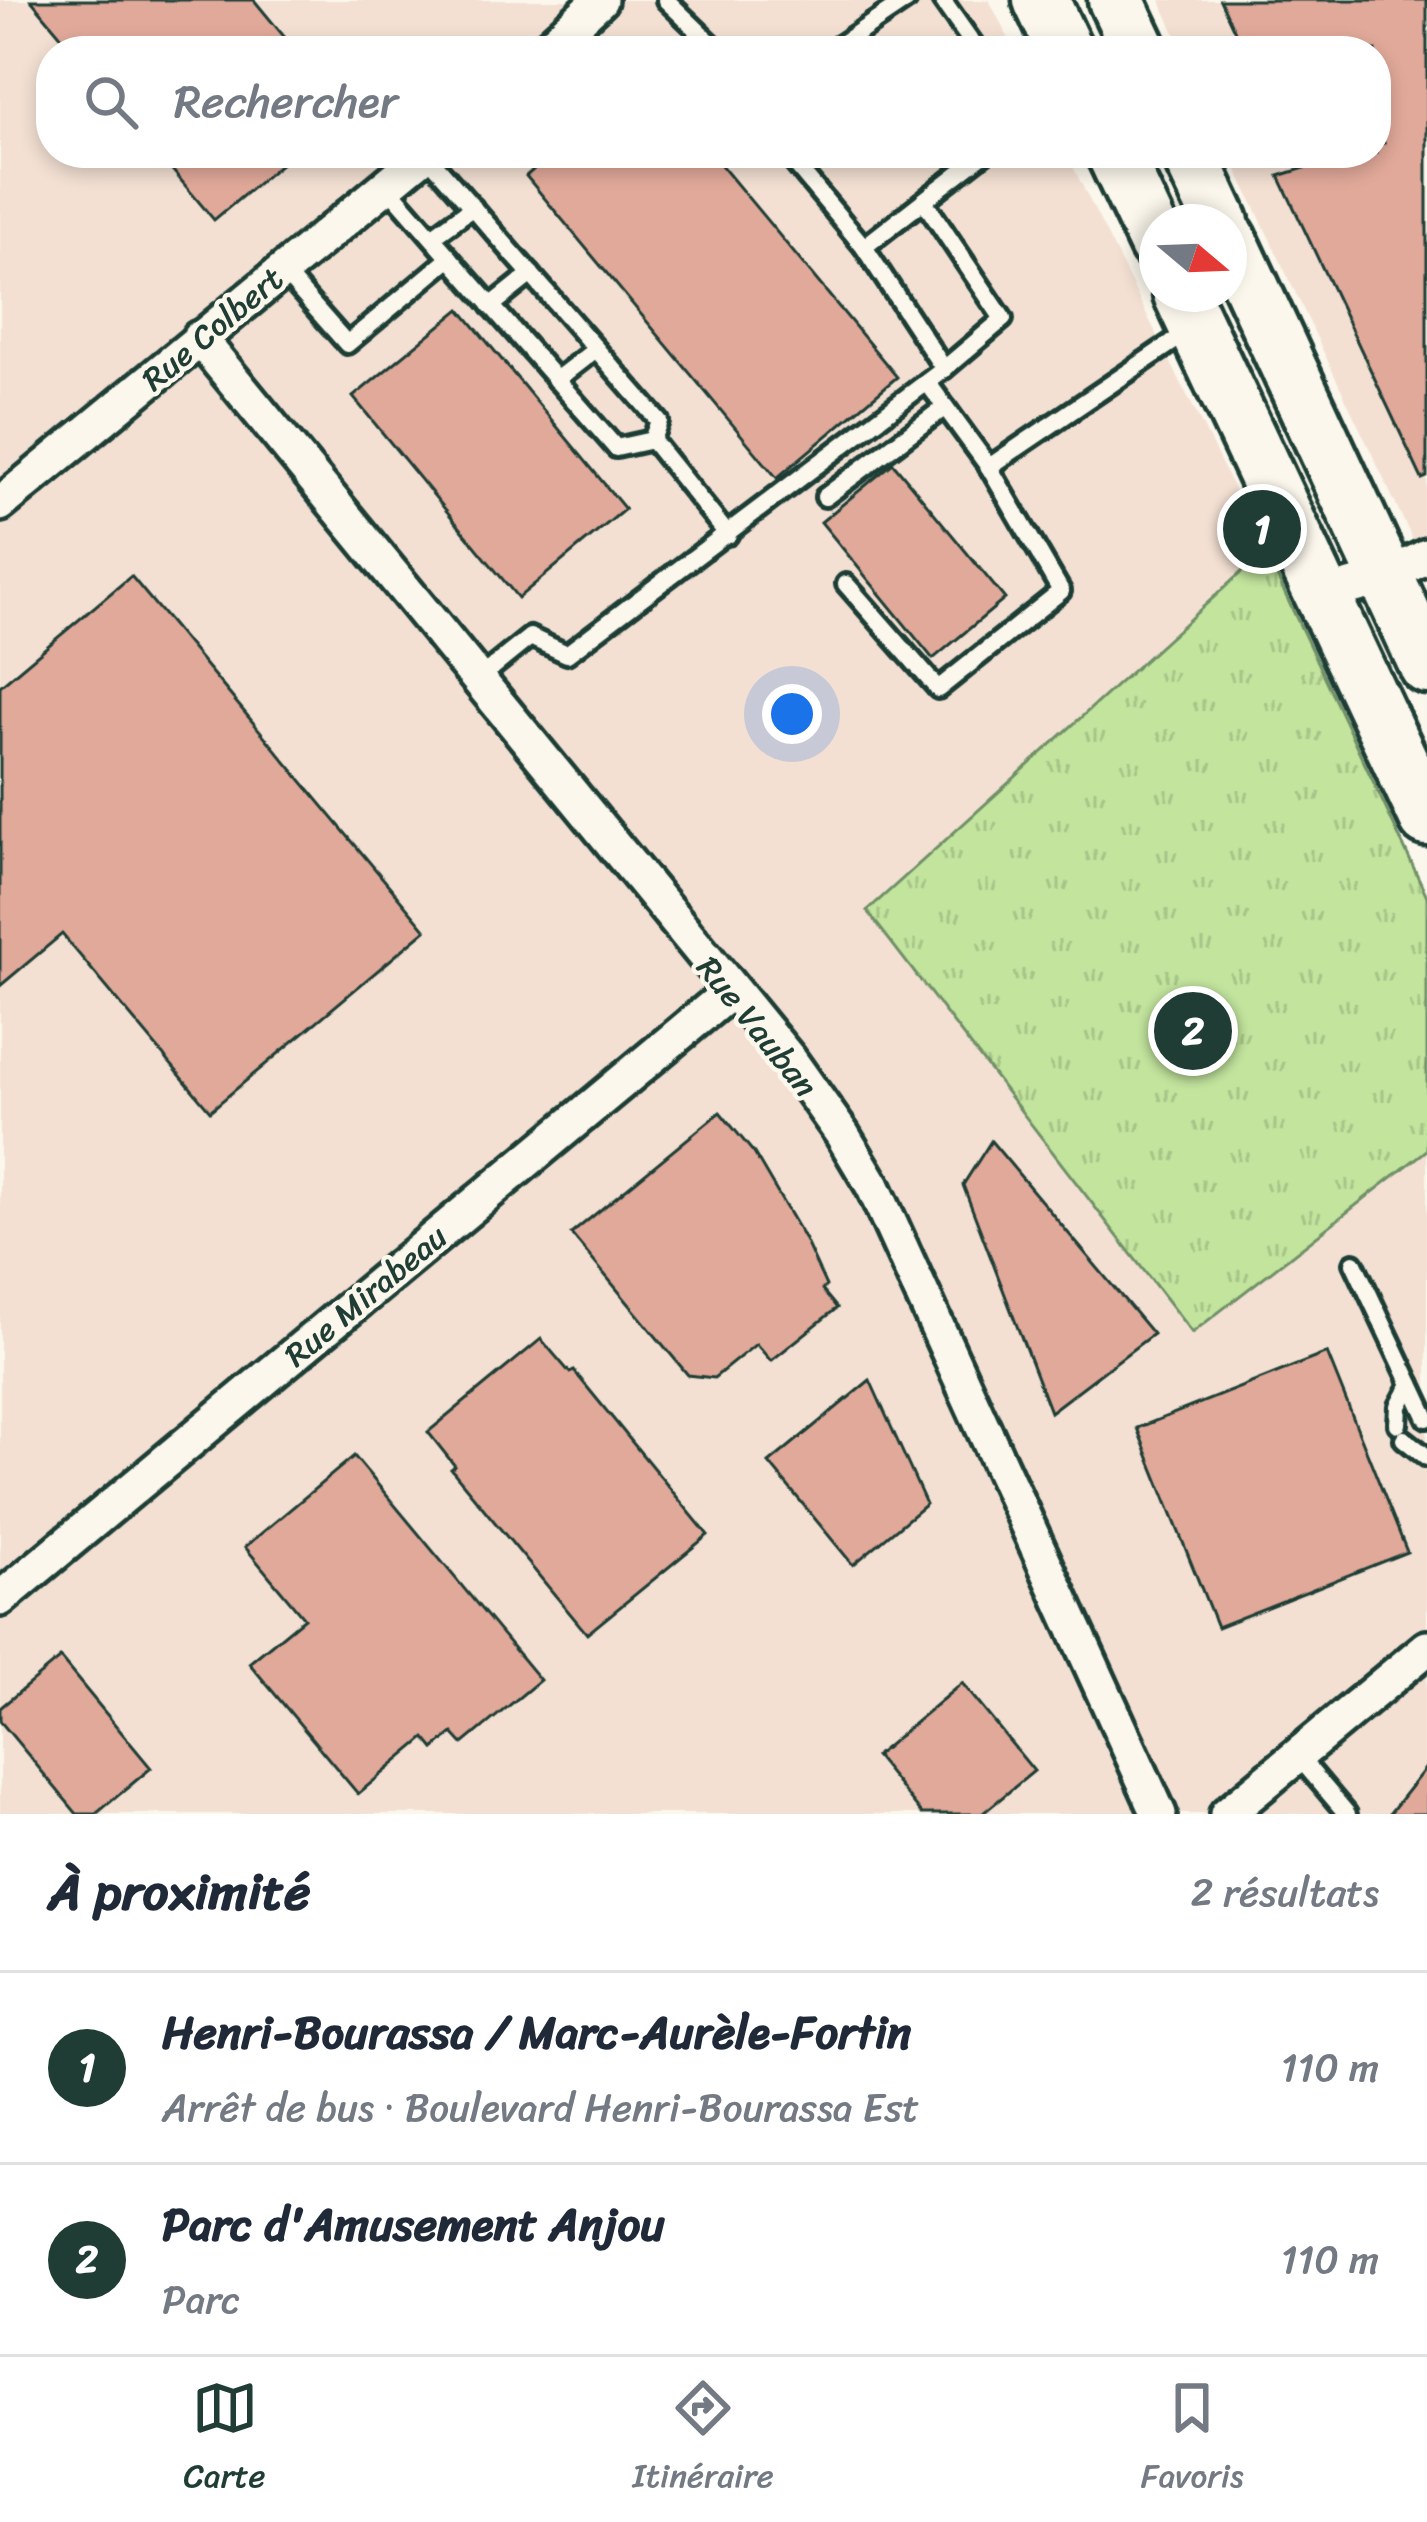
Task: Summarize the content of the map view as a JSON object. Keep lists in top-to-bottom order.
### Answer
{
  "streets": {
    "street": ["Rue Colbert", "Rue Vauban", "Rue Mirabeau"]
  },
  "crossings": [
    ["Rue Colbert", "Rue Vauban"],
    ["Rue Vauban", "Rue Mirabeau"]
  ],
  "north": "right",
  "page": {
    "search": "Rechercher",
    "pins": ["1", "2"],
    "heading": ["À proximité", "2 résultats"],
    "list": [
      {
        "mark": "1",
        "name": "Henri-Bourassa / Marc-Aurèle-Fortin",
        "note": "Arrêt de bus · Boulevard Henri-Bourassa Est",
        "value": "110 m"
      },
      {
        "mark": "2",
        "name": "Parc d'Amusement Anjou",
        "note": "Parc",
        "value": "110 m"
      }
    ],
    "nav": ["Carte", "Itinéraire", "Favoris"]
  }
}
